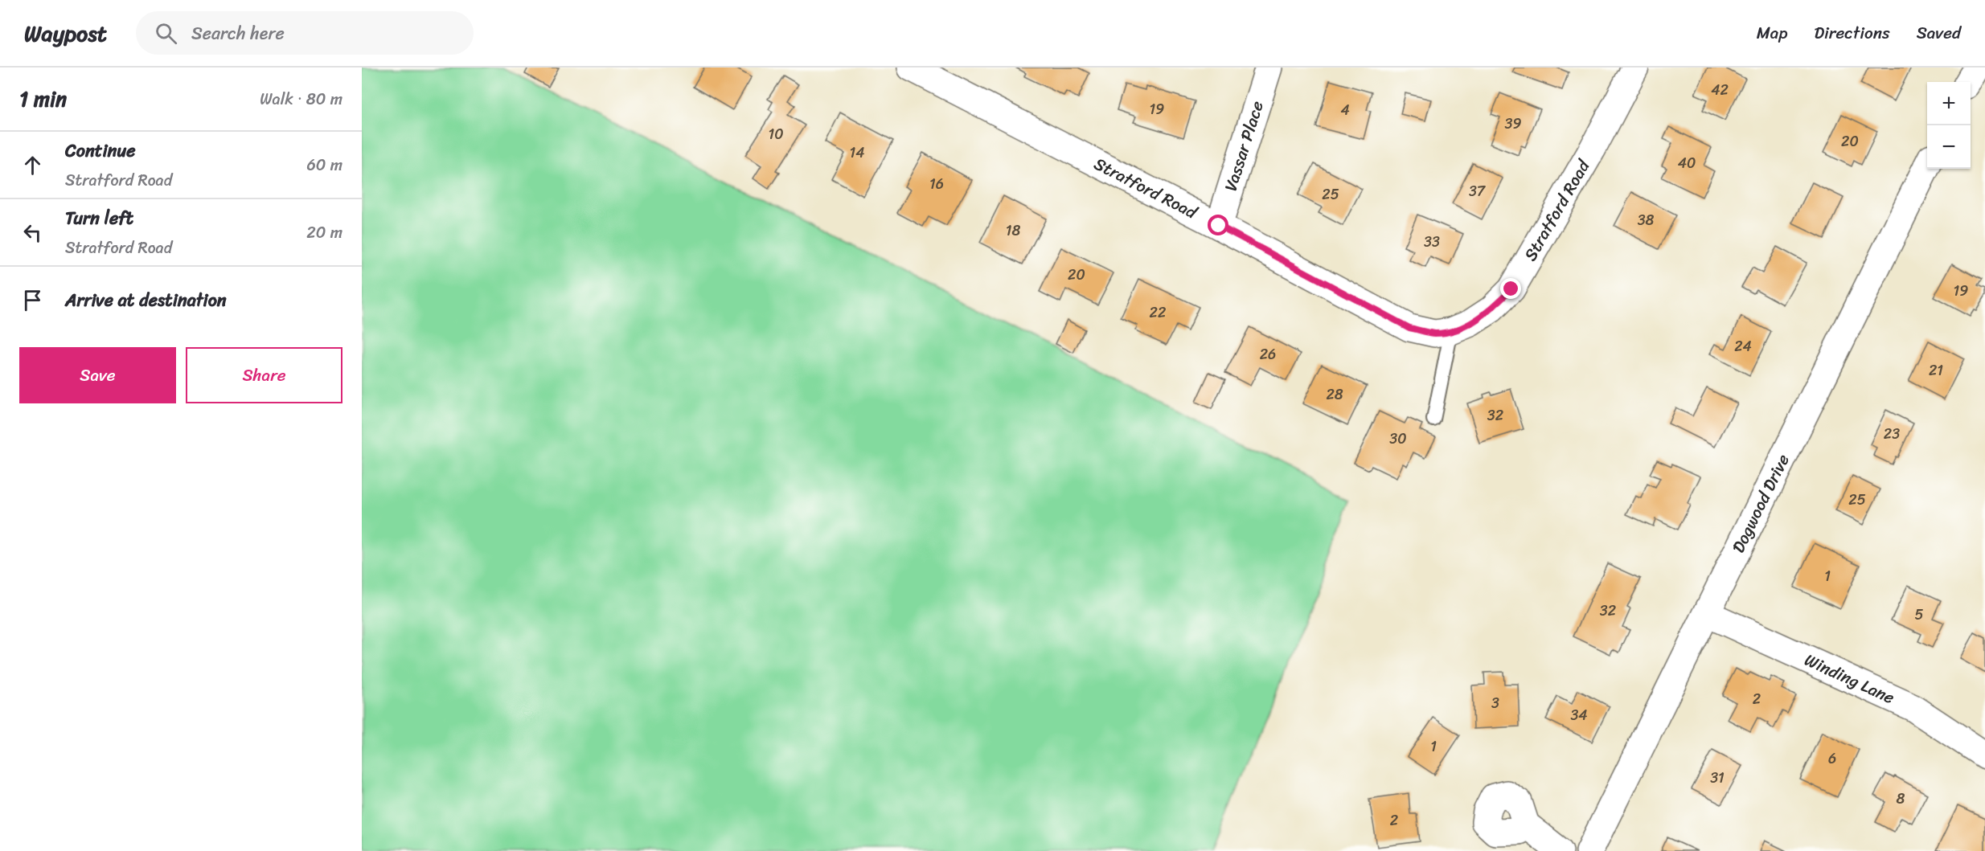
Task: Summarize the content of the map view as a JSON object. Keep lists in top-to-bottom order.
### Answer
{
  "streets": {
    "street": [
      "Vassar Place",
      "Stratford Road",
      "Dogwood Drive",
      "Winding Lane"
    ]
  },
  "crossings": [
    ["Vassar Place", "Stratford Road"],
    ["Dogwood Drive", "Winding Lane"]
  ],
  "house_numbers": [
    "42",
    "19",
    "4",
    "39",
    "10",
    "20",
    "14",
    "40",
    "16",
    "37",
    "25",
    "38",
    "18",
    "33",
    "20",
    "19",
    "22",
    "24",
    "26",
    "21",
    "28",
    "32",
    "23",
    "30",
    "25",
    "1",
    "32",
    "5",
    "2",
    "3",
    "34",
    "1",
    "6",
    "31",
    "8",
    "2"
  ],
  "page": {
    "header": "Waypost",
    "search": "Search here",
    "nav": ["Map", "Directions", "Saved"],
    "heading": ["1 min", "Walk · 80 m"],
    "map_buttons": ["+", "−"],
    "list": [
      ["Continue", "Stratford Road", "60 m"],
      ["Turn left", "Stratford Road", "20 m"],
      "Arrive at destination"
    ],
    "buttons": ["Save", "Share"]
  }
}
